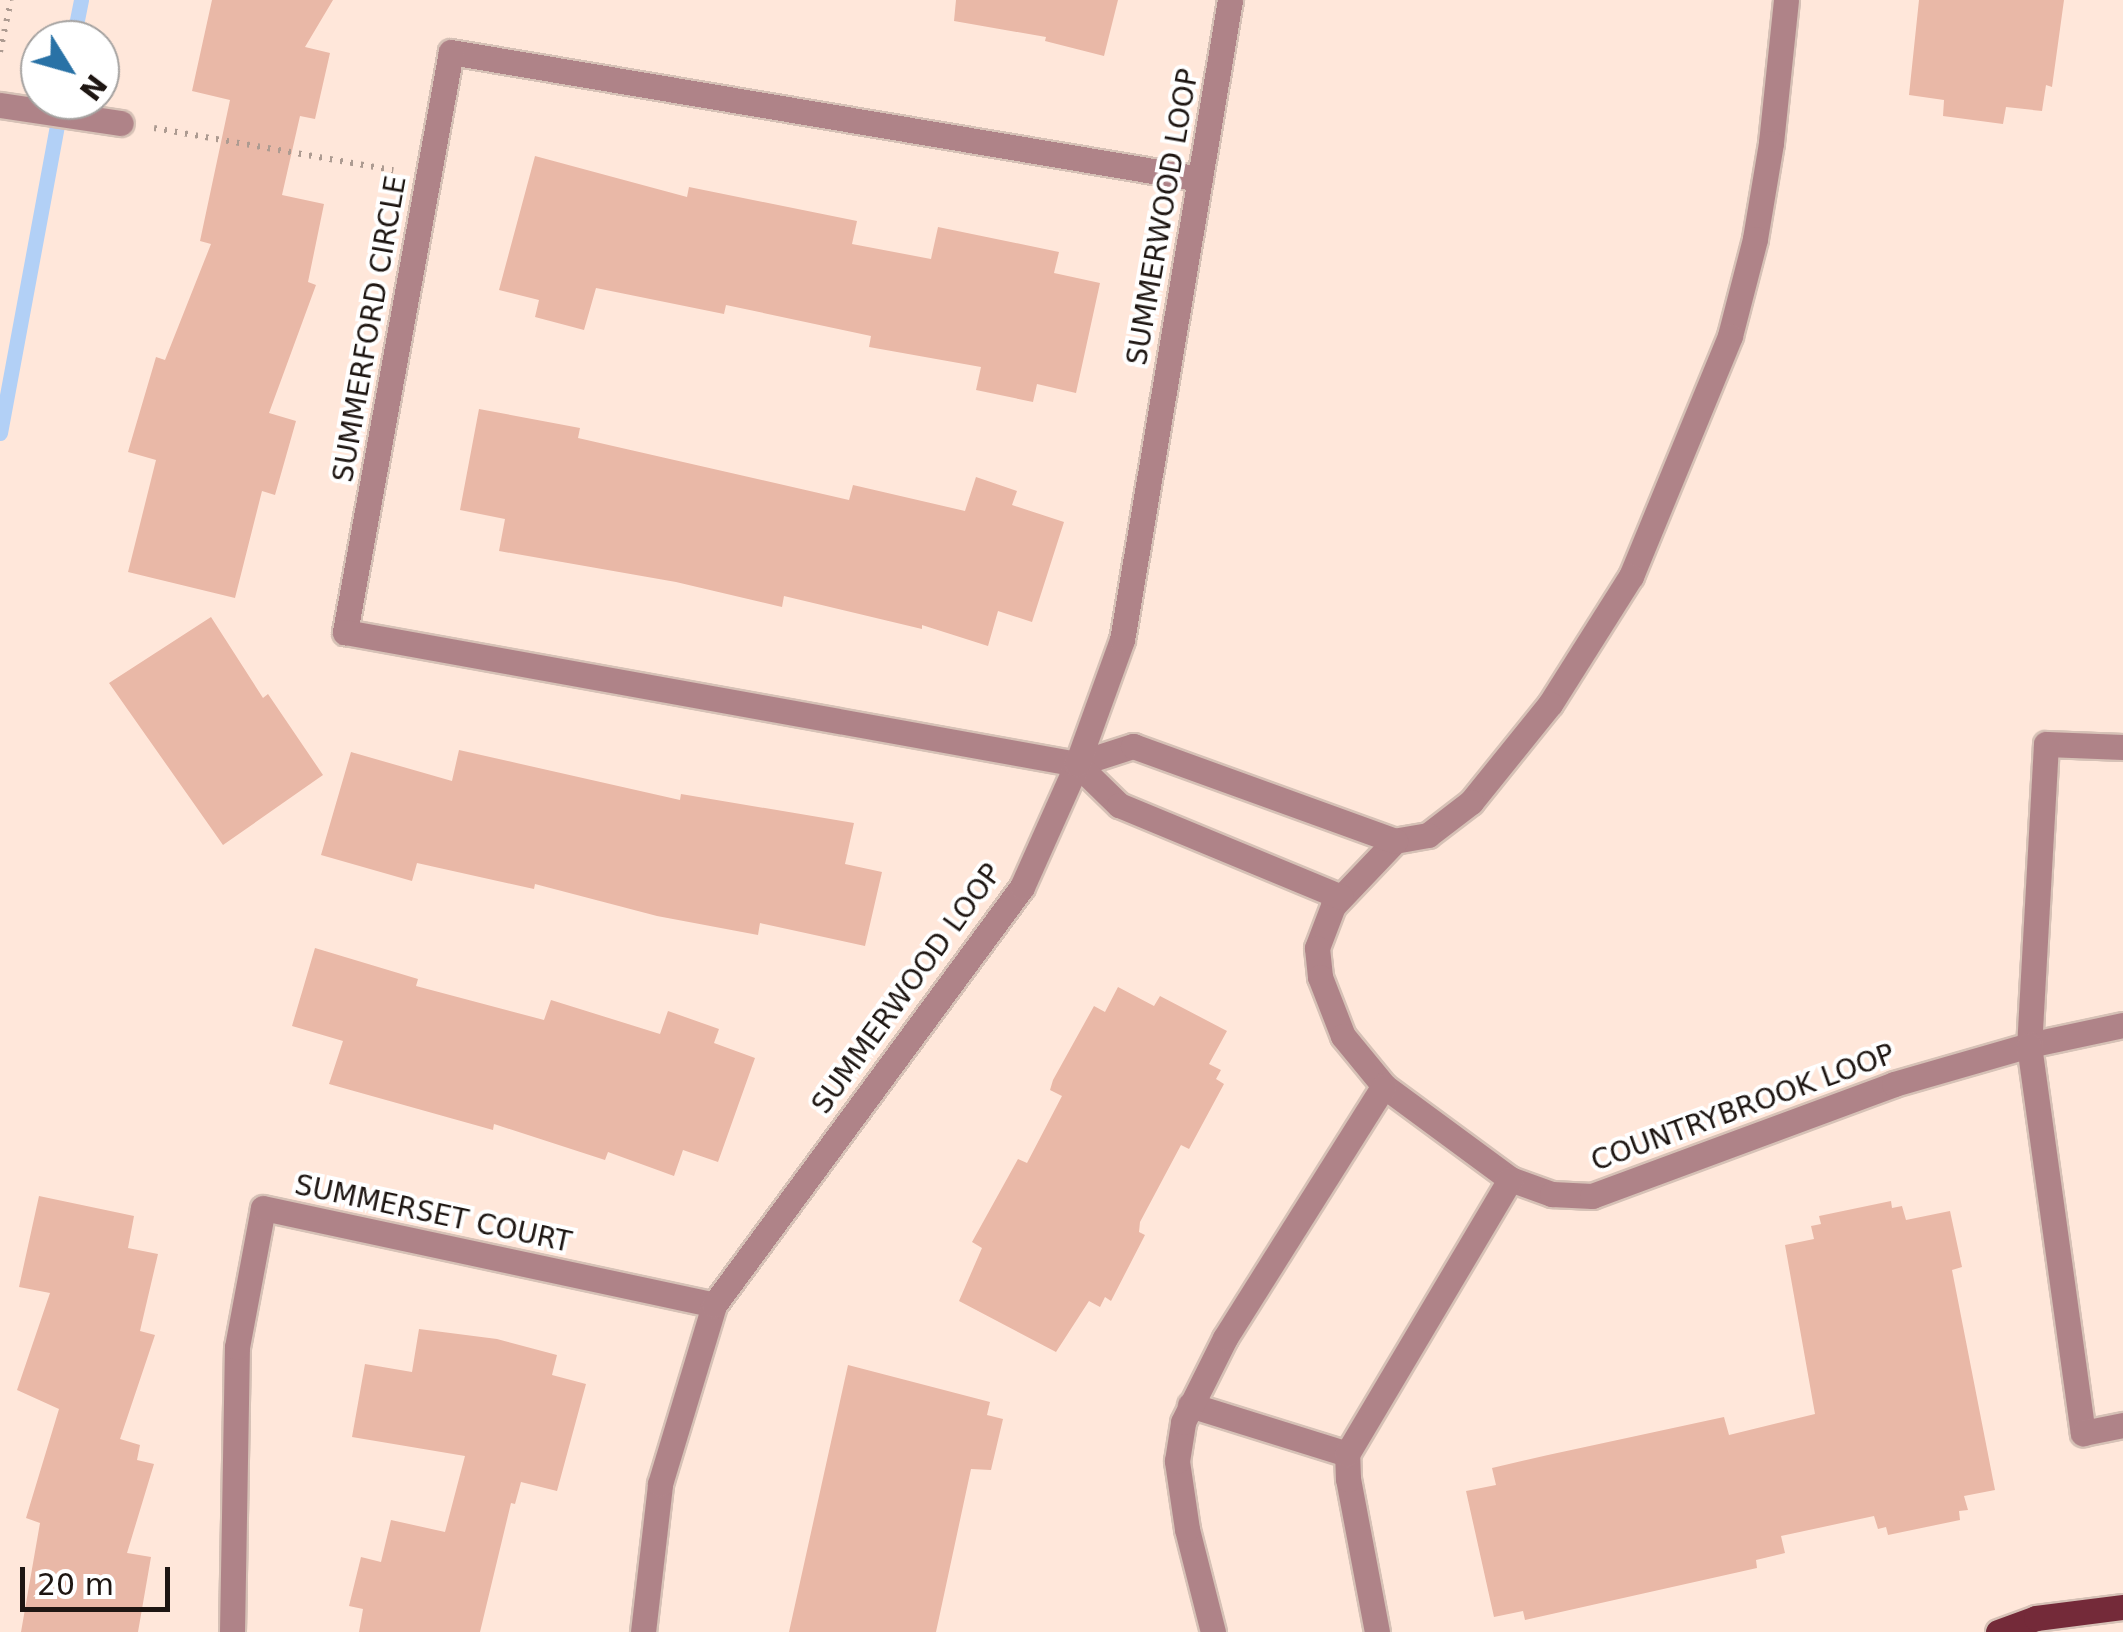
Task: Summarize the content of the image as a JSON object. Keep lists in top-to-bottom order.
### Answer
{
  "streets": {
    "street": [
      "SUMMERWOOD LOOP",
      "SUMMERFORD CIRCLE",
      "COUNTRYBROOK LOOP",
      "SUMMERSET COURT"
    ]
  },
  "crossings": [
    ["SUMMERWOOD LOOP", "SUMMERFORD CIRCLE"],
    ["SUMMERWOOD LOOP", "SUMMERSET COURT"]
  ],
  "scale_bar": "20 m",
  "north": "bottom right"
}
